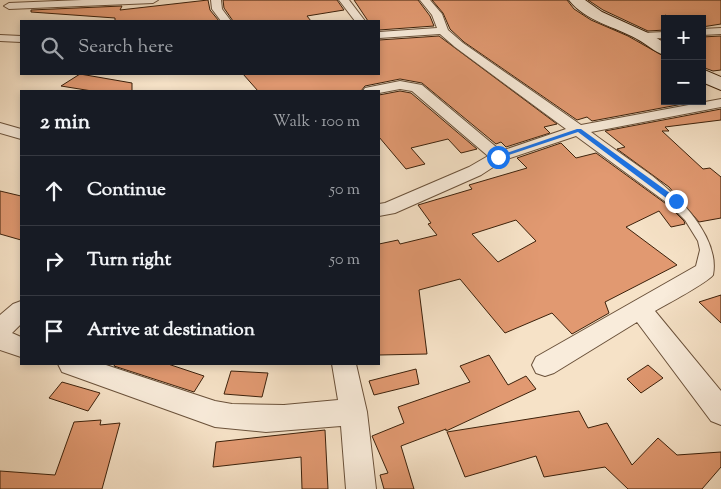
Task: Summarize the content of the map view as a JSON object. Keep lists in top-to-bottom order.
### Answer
{
  "page": {
    "map_buttons": ["+", "−"],
    "search": "Search here",
    "heading": ["2 min", "Walk · 100 m"],
    "list": [
      ["Continue", "50 m"],
      ["Turn right", "50 m"],
      "Arrive at destination"
    ]
  }
}
